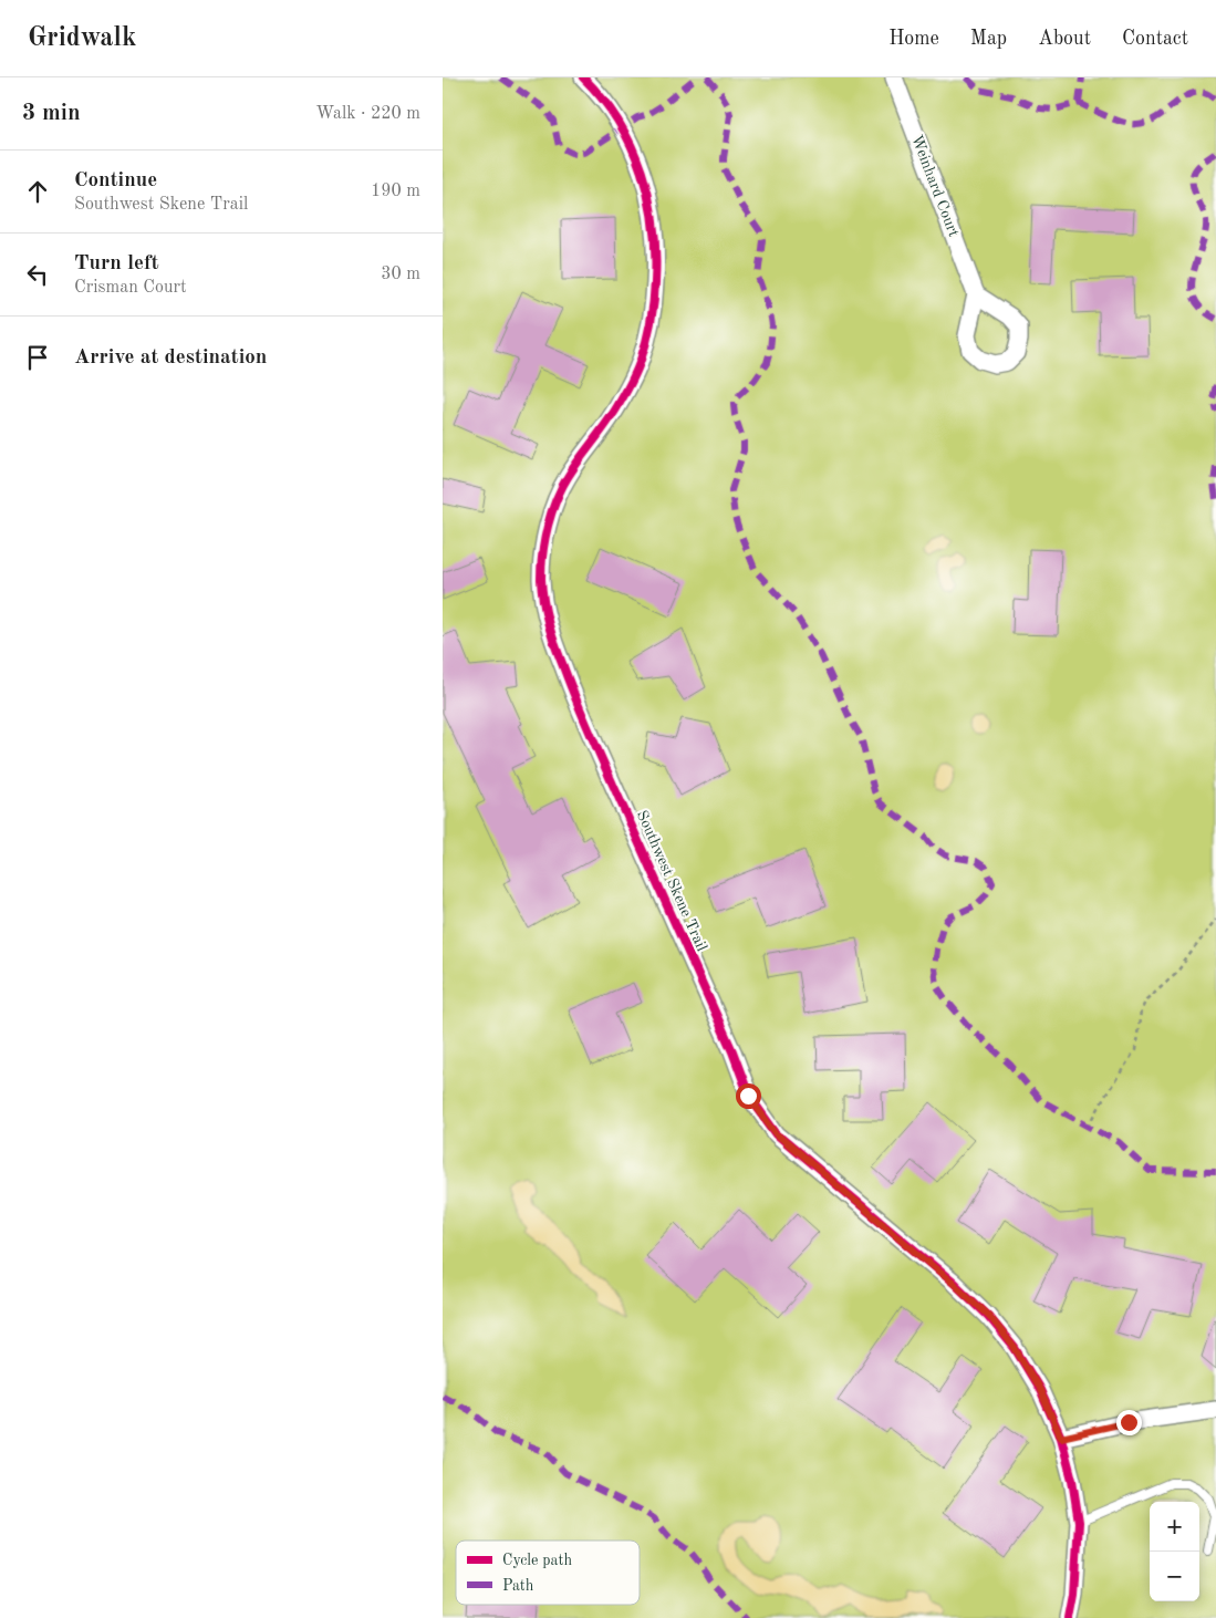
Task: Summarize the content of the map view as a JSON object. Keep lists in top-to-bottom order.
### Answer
{
  "streets": {
    "street": ["Weinhard Court", "Southwest Skene Trail"]
  },
  "legend": ["Cycle path", "Path"],
  "page": {
    "header": "Gridwalk",
    "nav": [
      "Home",
      "Map",
      "About",
      "Contact"
    ],
    "heading": ["3 min", "Walk · 220 m"],
    "list": [
      ["Continue", "Southwest Skene Trail", "190 m"],
      ["Turn left", "Crisman Court", "30 m"],
      "Arrive at destination"
    ],
    "map_buttons": ["+", "−"]
  }
}
